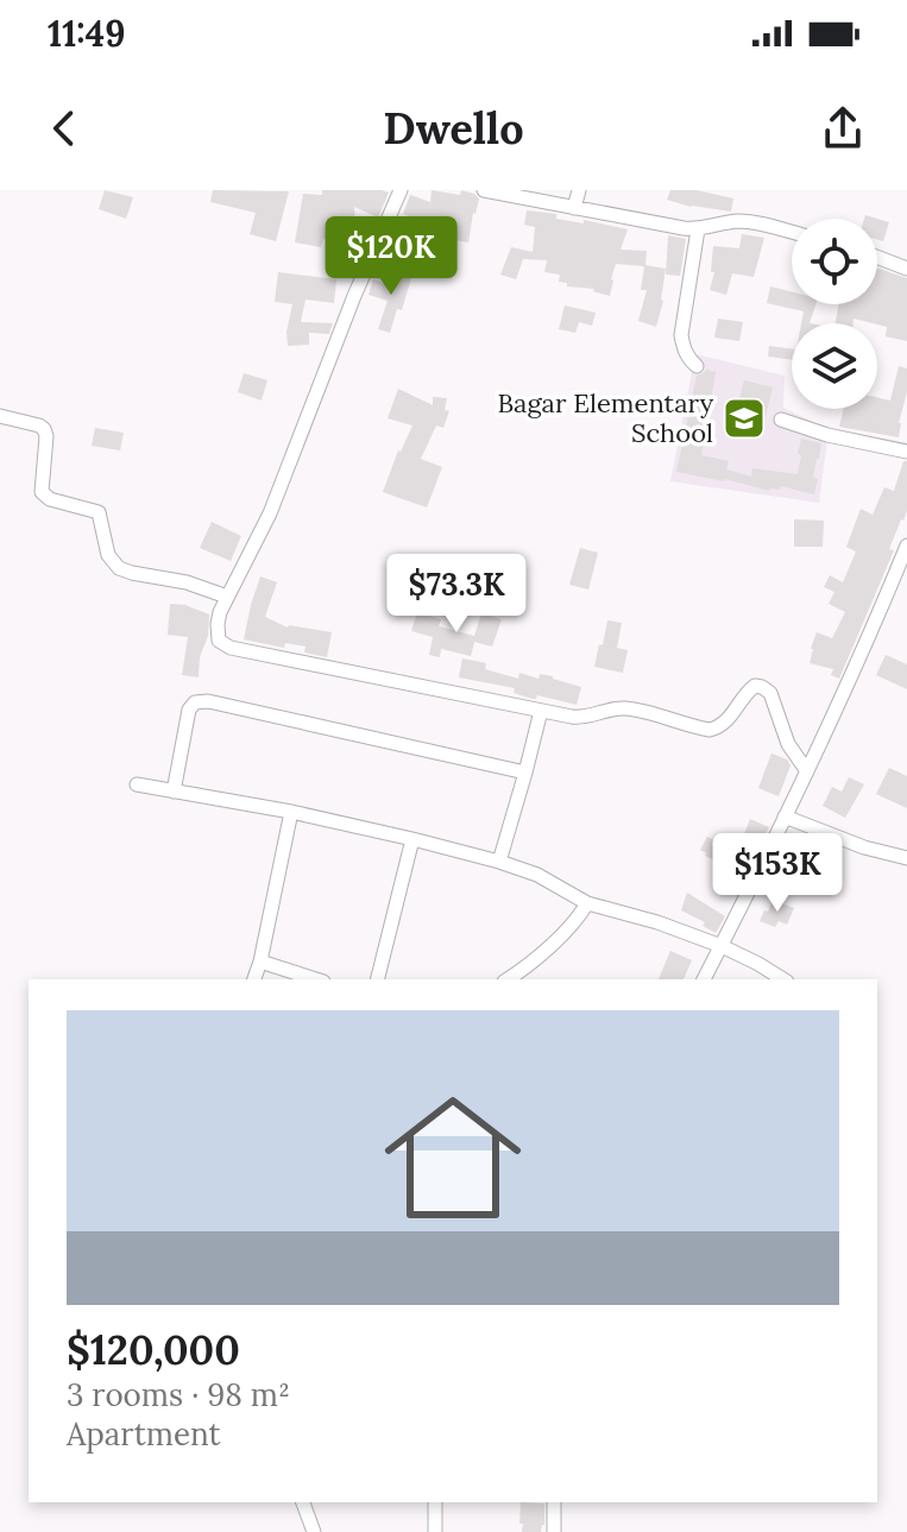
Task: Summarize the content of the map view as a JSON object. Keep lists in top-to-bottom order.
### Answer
{
  "places": {
    "school or university": ["Bagar Elementary School"]
  },
  "page": {
    "status": "11:49",
    "header": "Dwello",
    "price": ["$120K", "$73.3K", "$153K"],
    "list": [
      {
        "name": "$120,000",
        "note": "3 rooms · 98 m² · Apartment"
      }
    ]
  }
}
